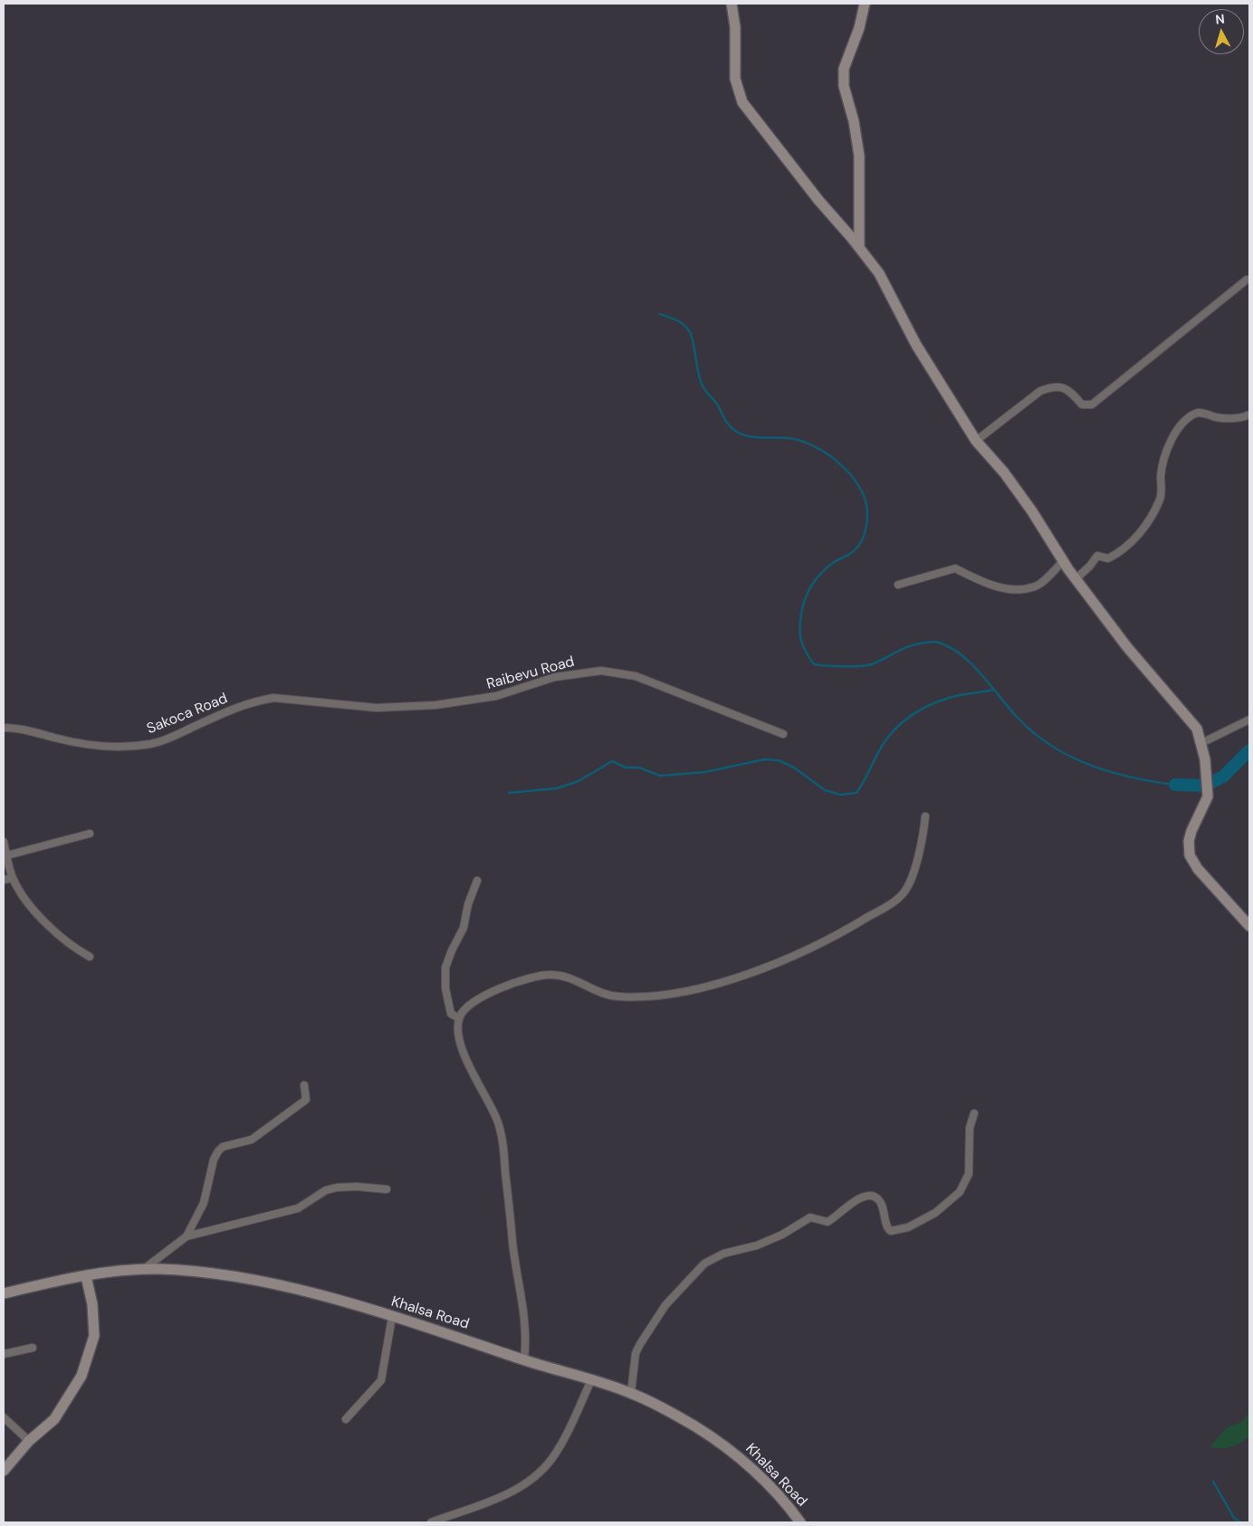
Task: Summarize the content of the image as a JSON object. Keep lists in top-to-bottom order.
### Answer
{
  "streets": {
    "street": ["Raibevu Road", "Sakoca Road", "Khalsa Road"]
  },
  "crossings": [
    ["Raibevu Road", "Sakoca Road"]
  ],
  "north": "top"
}
